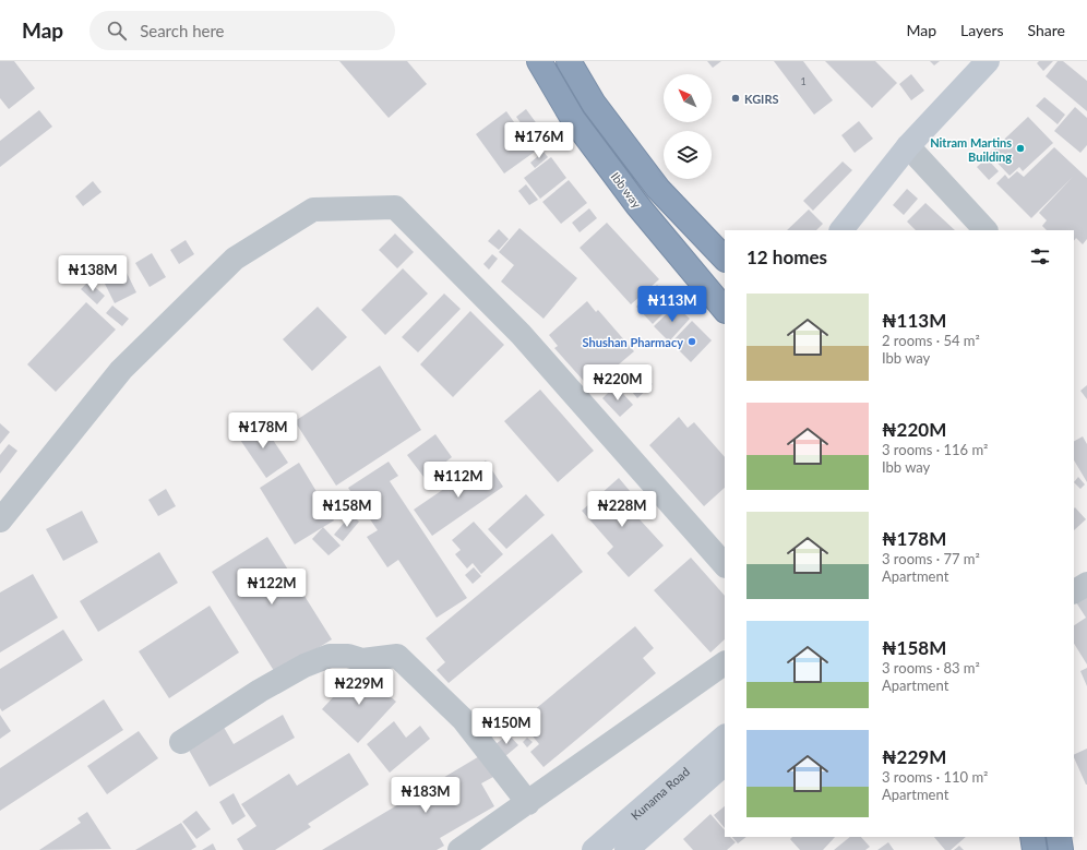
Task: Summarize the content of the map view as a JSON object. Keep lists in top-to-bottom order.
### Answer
{
  "streets": {
    "highway": ["Ibb way"],
    "main road": ["Kunama Road"]
  },
  "places": ["KGIRS", "Nitram Martins Building", "Shushan Pharmacy"],
  "house_numbers": ["1"],
  "north": "top left",
  "page": {
    "header": "Map",
    "search": "Search here",
    "nav": ["Map", "Layers", "Share"],
    "price": [
      "₦176M",
      "₦138M",
      "₦113M",
      "₦220M",
      "₦178M",
      "₦112M",
      "₦158M",
      "₦228M",
      "₦122M",
      "₦229M",
      "₦150M",
      "₦183M"
    ],
    "heading": "12 homes",
    "list": [
      {
        "name": "₦113M",
        "note": "2 rooms · 54 m² · Ibb way"
      },
      {
        "name": "₦220M",
        "note": "3 rooms · 116 m² · Ibb way"
      },
      {
        "name": "₦178M",
        "note": "3 rooms · 77 m² · Apartment"
      },
      {
        "name": "₦158M",
        "note": "3 rooms · 83 m² · Apartment"
      },
      {
        "name": "₦229M",
        "note": "3 rooms · 110 m² · Apartment"
      }
    ]
  }
}
